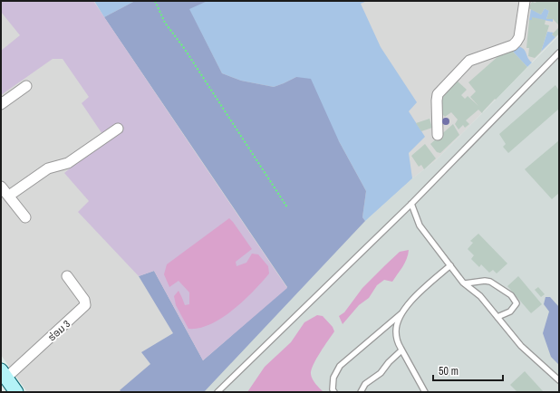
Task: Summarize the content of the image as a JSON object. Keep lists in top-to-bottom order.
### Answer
{
  "streets": {
    "street": ["ຮ່ອມ 3"]
  },
  "scale_bar": "50 m"
}
